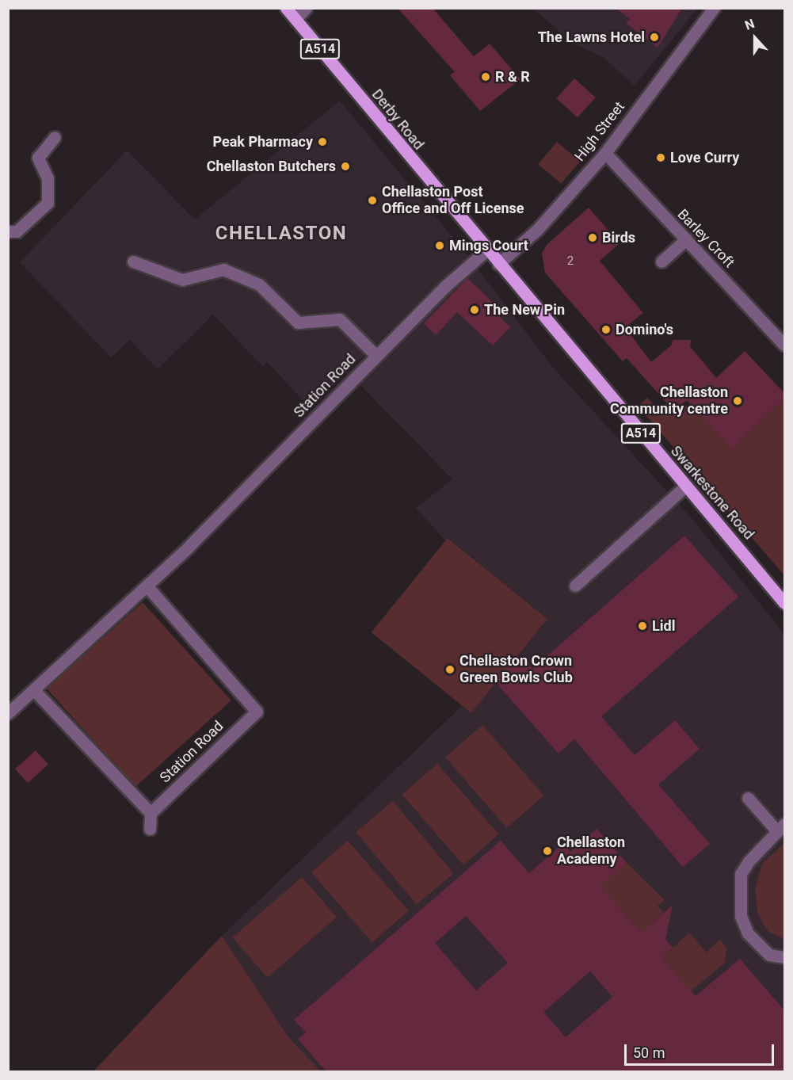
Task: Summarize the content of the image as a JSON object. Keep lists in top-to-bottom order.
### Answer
{
  "streets": {
    "main road": ["A514", "Derby Road", "Swarkestone Road"],
    "street": ["High Street", "Barley Croft", "Station Road"]
  },
  "crossings": [
    ["Derby Road", "Station Road"],
    ["Derby Road", "Swarkestone Road"],
    ["High Street", "Barley Croft"],
    ["High Street", "Swarkestone Road"],
    ["Station Road", "Swarkestone Road"]
  ],
  "districts": ["CHELLASTON"],
  "places": [
    "The Lawns Hotel",
    "R & R",
    "Peak Pharmacy",
    "Love Curry",
    "Chellaston Butchers",
    "Chellaston Post Office and Off License",
    "Birds",
    "Mings Court",
    "The New Pin",
    "Domino's",
    "Chellaston Community centre",
    "Lidl",
    "Chellaston Crown Green Bowls Club",
    "Chellaston Academy"
  ],
  "house_numbers": ["2"],
  "scale_bar": "50 m",
  "north": "top"
}
